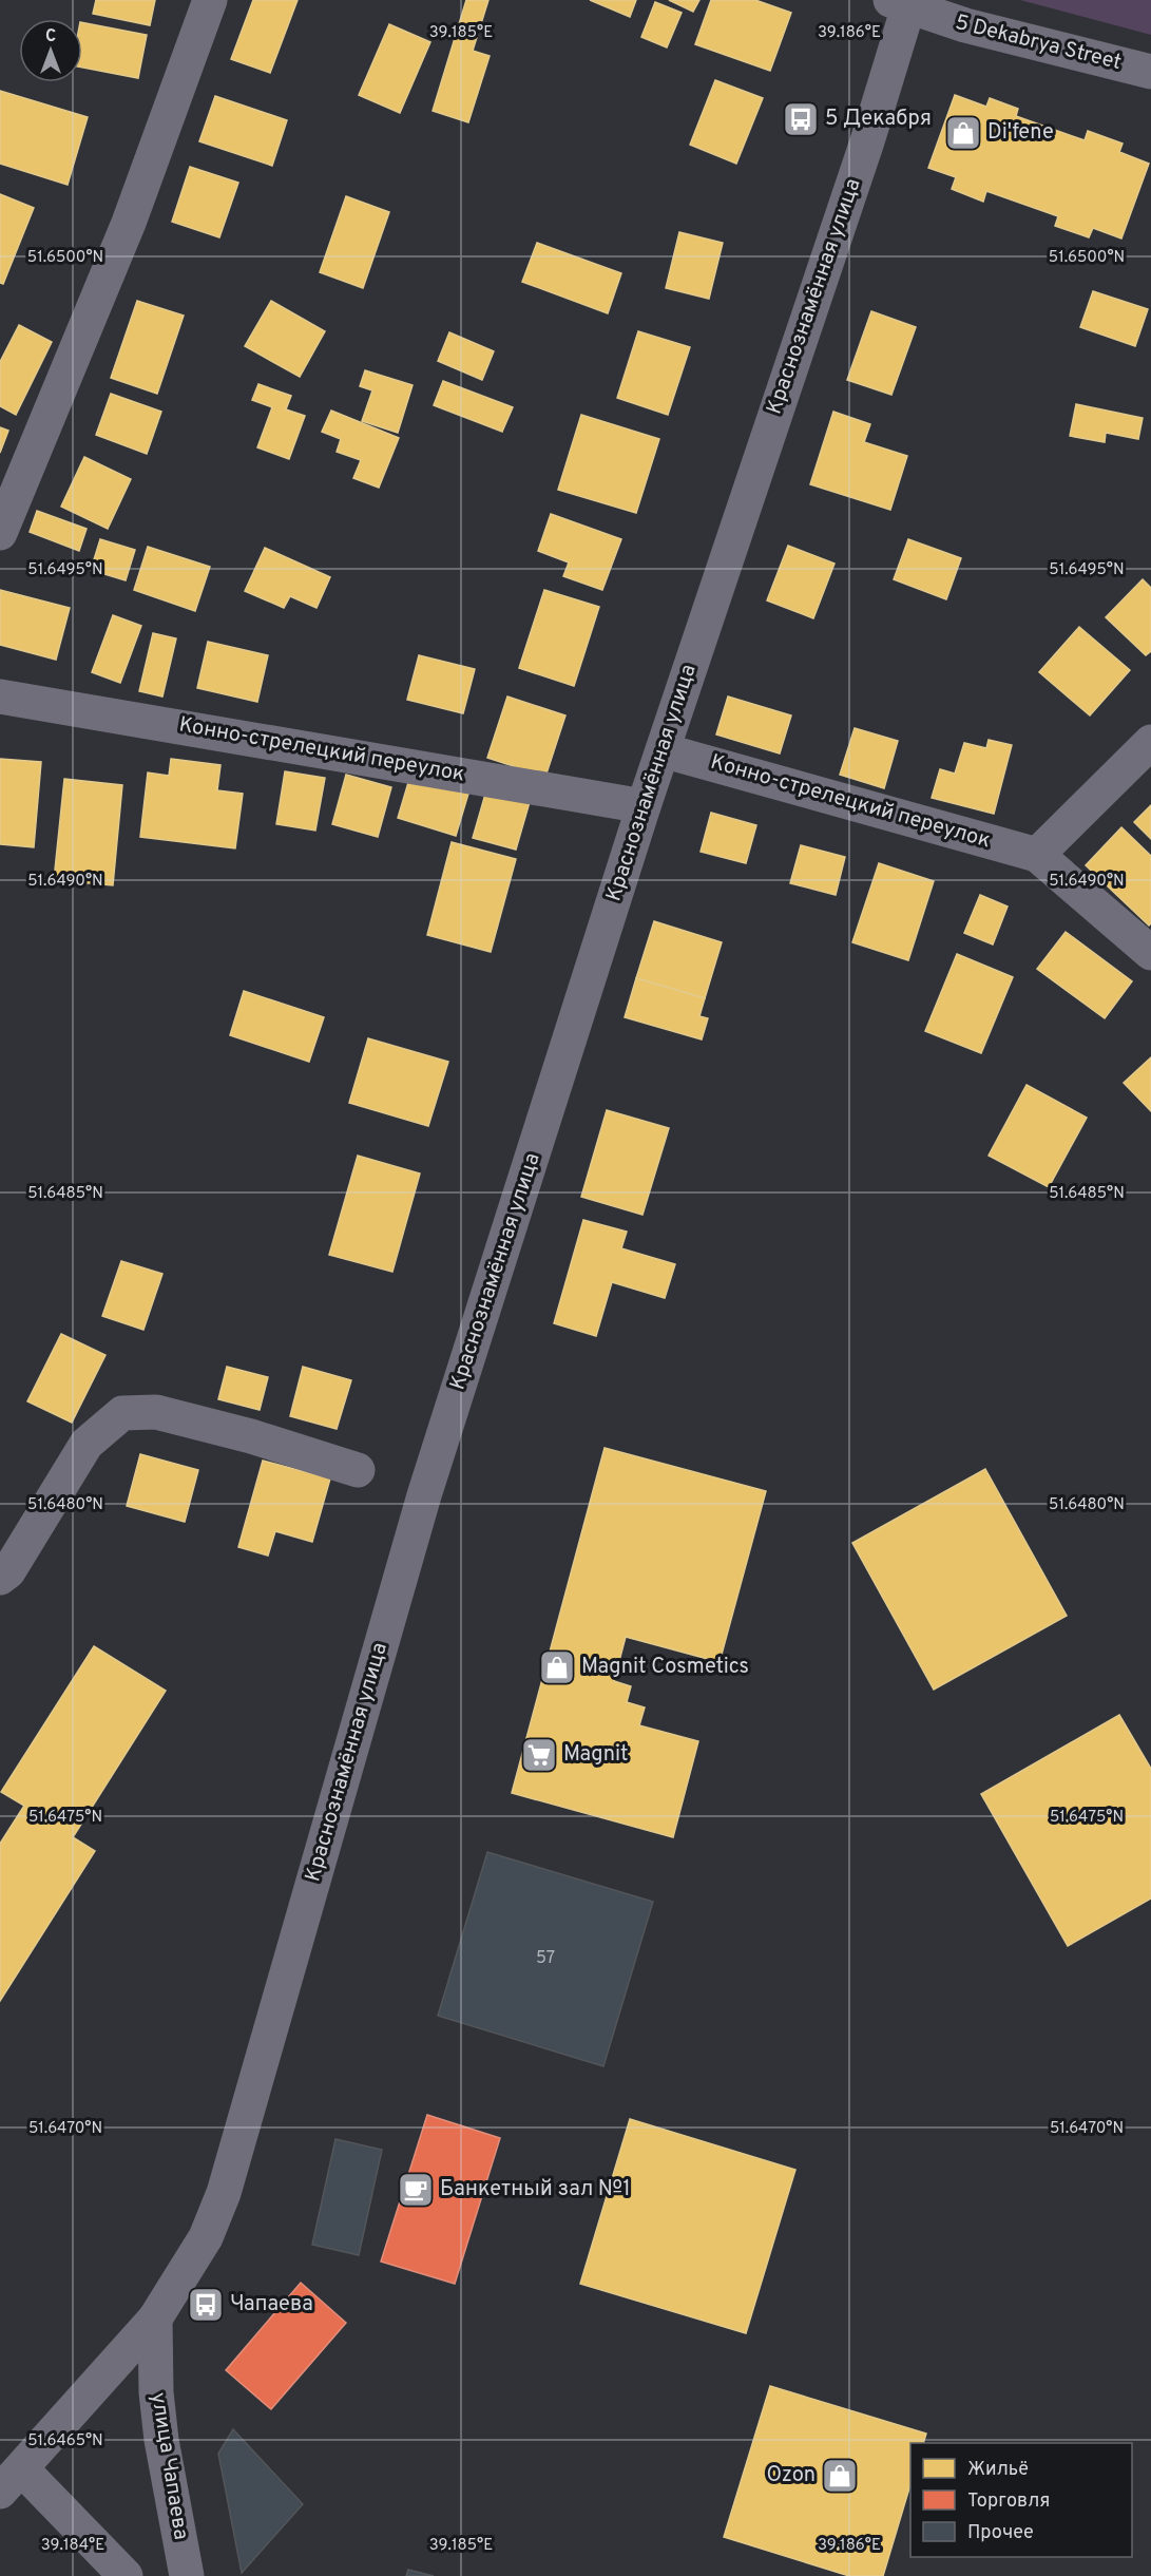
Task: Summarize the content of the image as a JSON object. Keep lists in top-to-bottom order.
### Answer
{
  "streets": {
    "street": [
      "5 Dekabrya Street",
      "Краснознамённая улица",
      "Конно-стрелецкий переулок",
      "улица Чапаева"
    ]
  },
  "crossings": [
    ["5 Dekabrya Street", "Краснознамённая улица"],
    ["Краснознамённая улица", "Конно-стрелецкий переулок"],
    ["Краснознамённая улица", "улица Чапаева"]
  ],
  "places": {
    "bus stop": ["5 Декабря", "Чапаева"],
    "shop": ["Di'fene", "Magnit Cosmetics", "Ozon"],
    "supermarket": ["Magnit"],
    "cafe": ["Банкетный зал №1"]
  },
  "house_numbers": ["57"],
  "legend": ["Жильё", "Торговля", "Прочее"],
  "north": "top",
  "coordinates": [
    "39.185°E",
    "39.186°E",
    "51.6500°N",
    "51.6495°N",
    "51.6490°N",
    "51.6485°N",
    "51.6480°N",
    "51.6475°N",
    "51.6470°N",
    "51.6465°N",
    "39.184°E"
  ]
}
